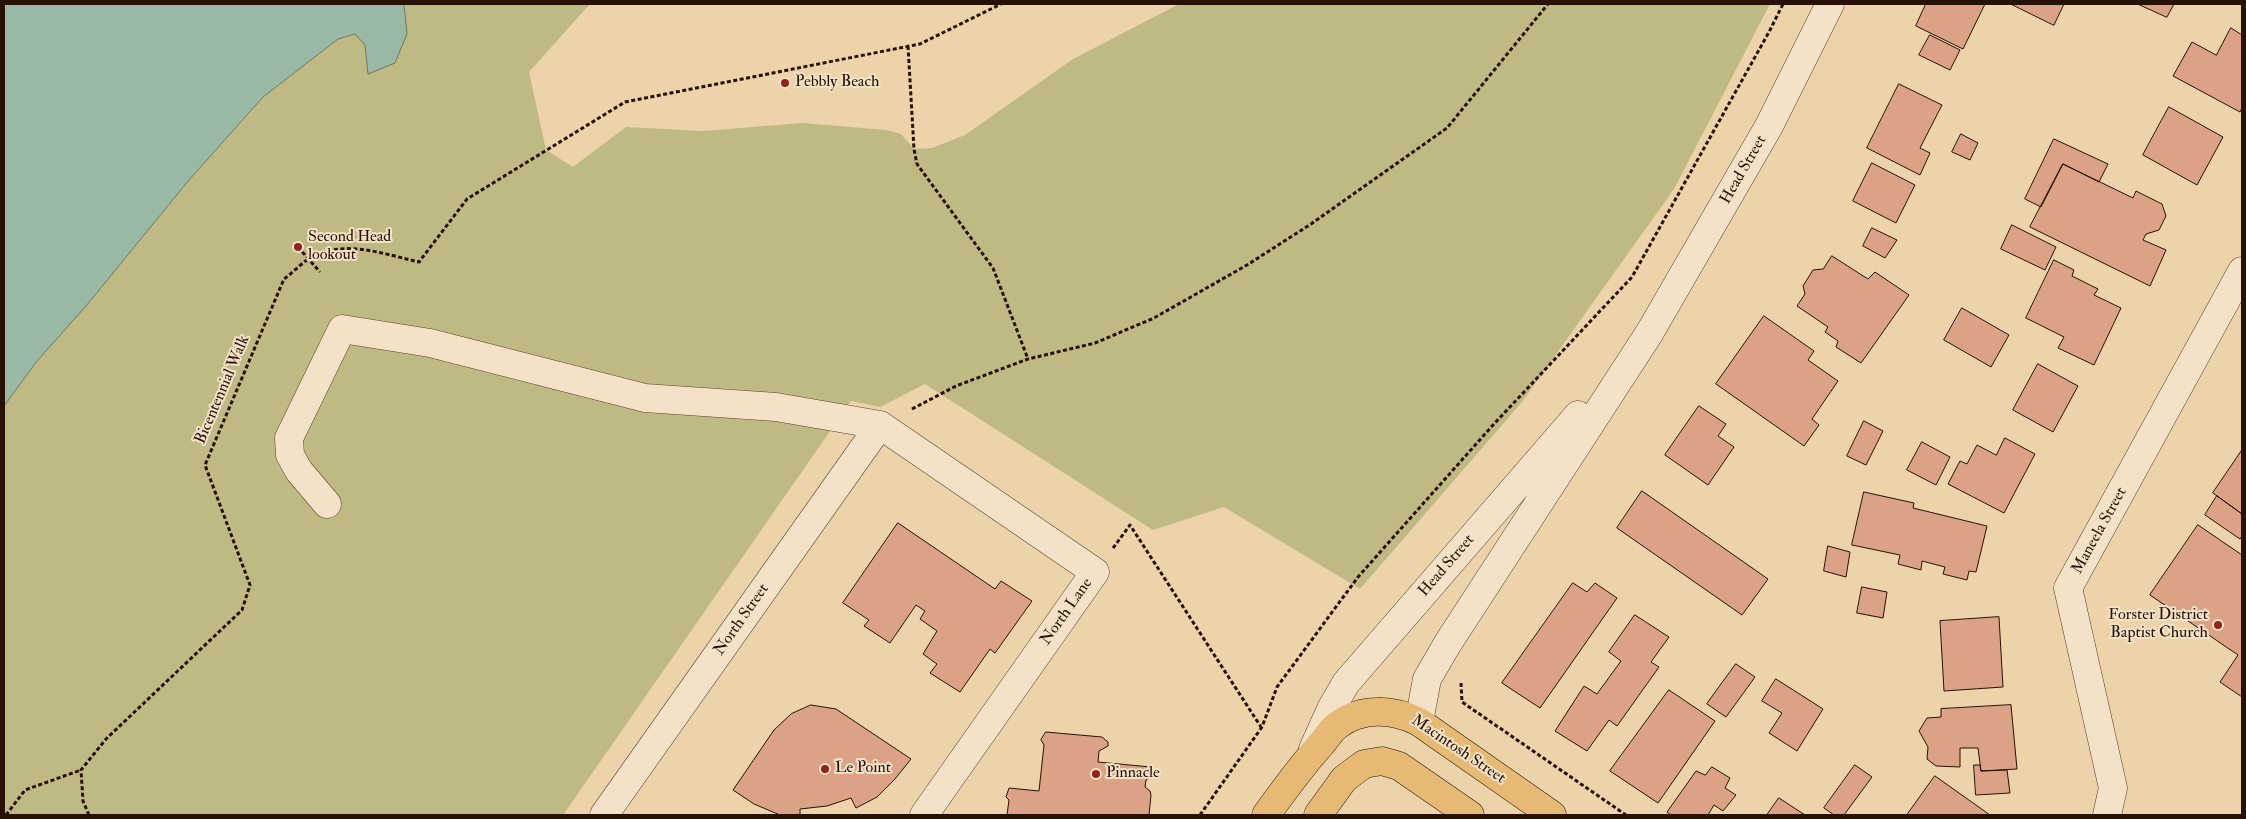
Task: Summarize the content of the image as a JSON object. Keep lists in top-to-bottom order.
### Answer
{
  "streets": {
    "main road": ["Head Street", "Macintosh Street"],
    "street": ["Maneela Street", "North Lane", "North Street"],
    "path": ["Bicentennial Walk"]
  },
  "crossings": [
    ["Head Street", "Macintosh Street"],
    ["North Lane", "North Street"]
  ],
  "places": [
    "Pebbly Beach",
    "Second Head lookout",
    "Forster District Baptist Church",
    "Le Point",
    "Pinnacle"
  ]
}
